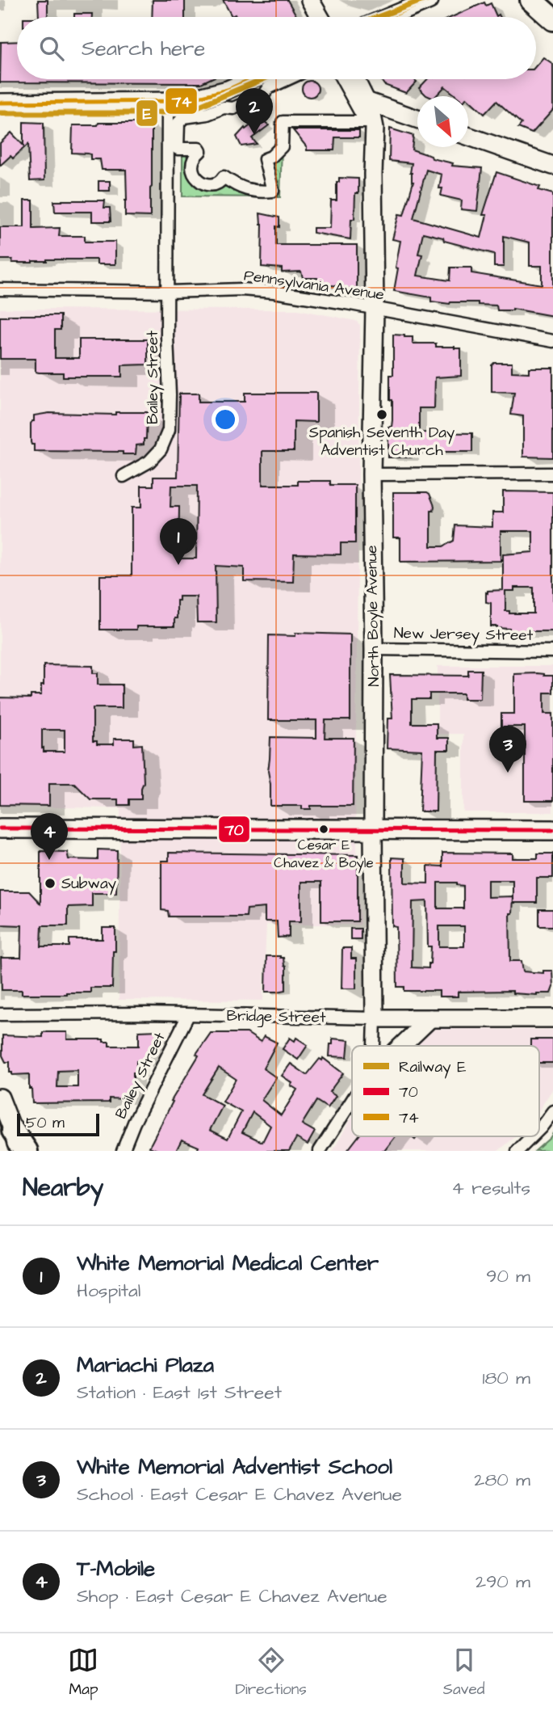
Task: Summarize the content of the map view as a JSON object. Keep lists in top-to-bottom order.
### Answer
{
  "streets": {
    "main road": ["North Boyle Avenue", "Bridge Street"],
    "street": ["Pennsylvania Avenue", "Bailey Street", "New Jersey Street"]
  },
  "crossings": [
    ["Pennsylvania Avenue", "Bailey Street"],
    ["Pennsylvania Avenue", "North Boyle Avenue"],
    ["Bailey Street", "Bridge Street"],
    ["North Boyle Avenue", "New Jersey Street"],
    ["North Boyle Avenue", "Bridge Street"]
  ],
  "places": ["Spanish Seventh Day Adventist Church", "Cesar E Chavez & Boyle", "Subway"],
  "lines": ["rail line E", "transit line 74", "transit line 70"],
  "legend": ["Railway E", "70", "74"],
  "scale_bar": "50 m",
  "north": "bottom right",
  "page": {
    "search": "Search here",
    "pins": [
      "2",
      "1",
      "3",
      "4"
    ],
    "scale": "50 m",
    "heading": ["Nearby", "4 results"],
    "list": [
      {
        "mark": "1",
        "name": "White Memorial Medical Center",
        "note": "Hospital",
        "value": "90 m"
      },
      {
        "mark": "2",
        "name": "Mariachi Plaza",
        "note": "Station · East 1st Street",
        "value": "180 m"
      },
      {
        "mark": "3",
        "name": "White Memorial Adventist School",
        "note": "School · East Cesar E Chavez Avenue",
        "value": "280 m"
      },
      {
        "mark": "4",
        "name": "T-Mobile",
        "note": "Shop · East Cesar E Chavez Avenue",
        "value": "290 m"
      }
    ],
    "nav": ["Map", "Directions", "Saved"]
  }
}
